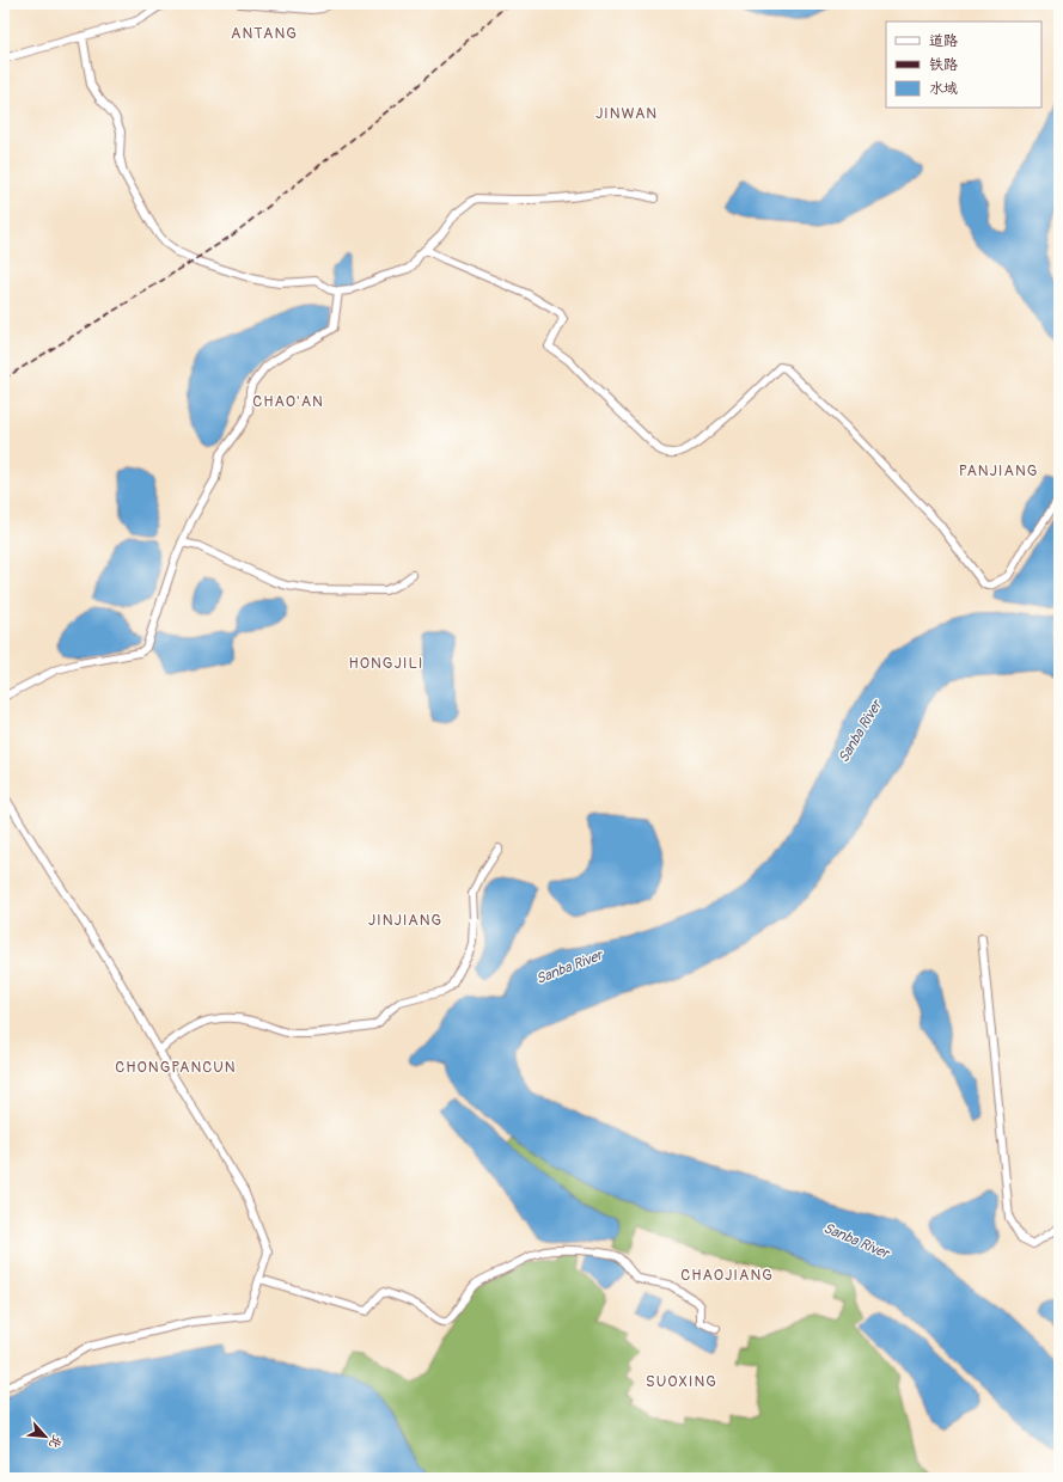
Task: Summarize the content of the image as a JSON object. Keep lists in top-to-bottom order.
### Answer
{
  "districts": [
    "ANTANG",
    "JINWAN",
    "CHAO'AN",
    "PANJIANG",
    "HONGJILI",
    "JINJIANG",
    "CHONGPANCUN",
    "CHAOJIANG",
    "SUOXING"
  ],
  "water": ["Sanba River"],
  "legend": ["道路", "铁路", "水域"],
  "north": "bottom right"
}
